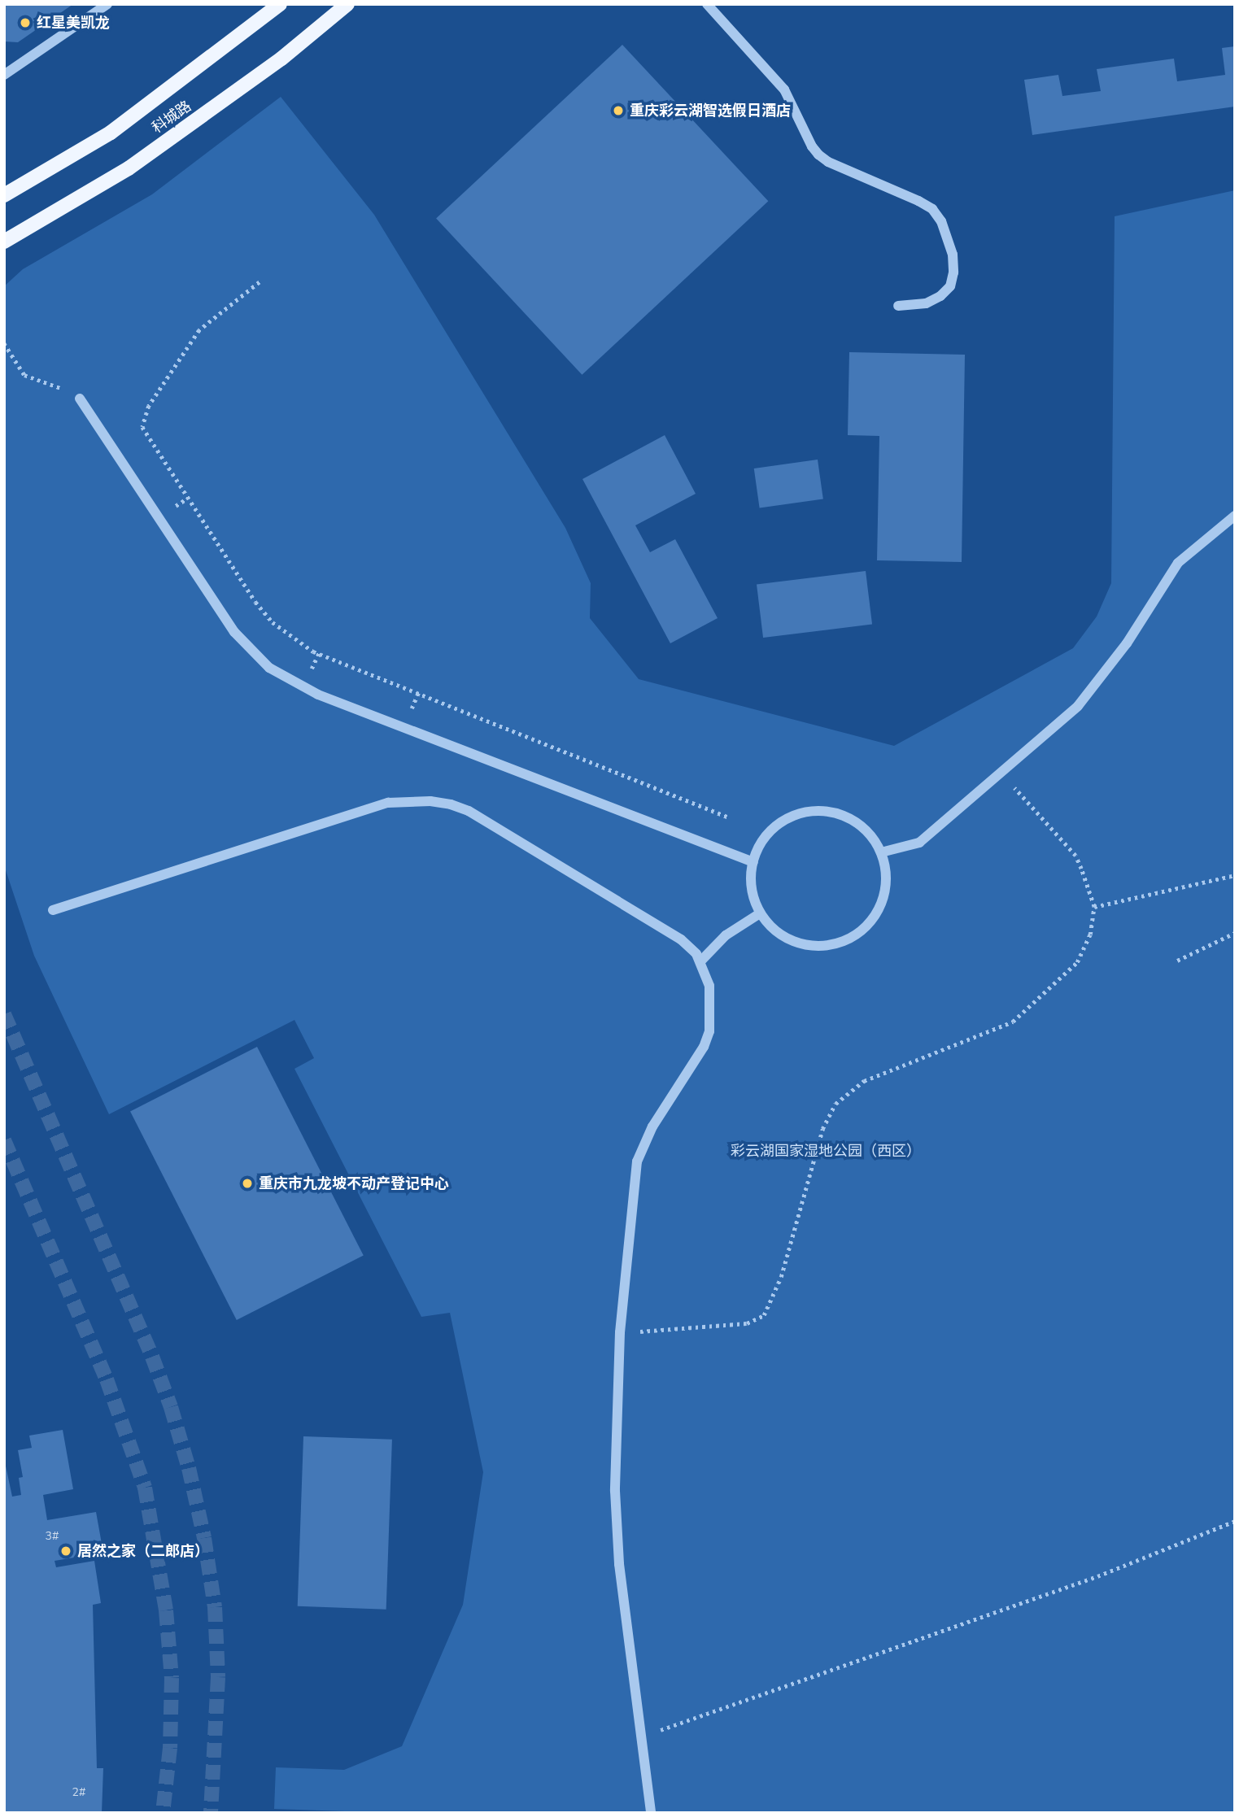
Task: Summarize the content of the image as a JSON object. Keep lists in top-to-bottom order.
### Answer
{
  "streets": {
    "main road": ["科城路"]
  },
  "parks": ["彩云湖国家湿地公园（西区）"],
  "places": [
    "红星美凯龙",
    "重庆彩云湖智选假日酒店",
    "重庆市九龙坡不动产登记中心",
    "居然之家（二郎店）"
  ],
  "house_numbers": ["3#", "2#"]
}
